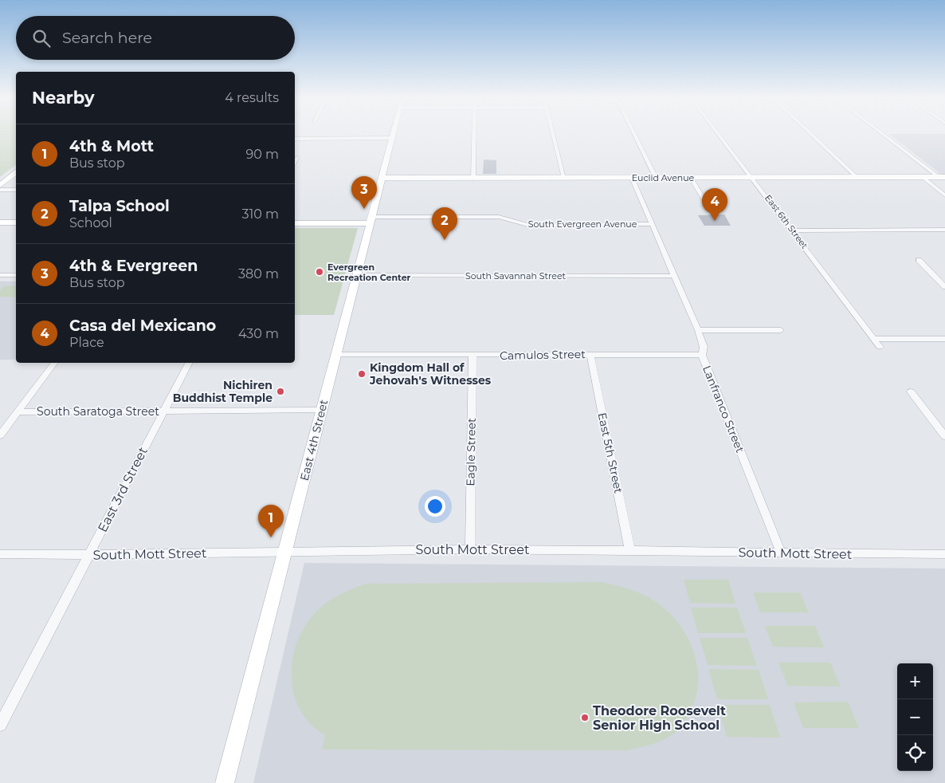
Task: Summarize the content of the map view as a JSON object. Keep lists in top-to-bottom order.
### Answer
{
  "streets": {
    "main road": ["Euclid Avenue", "South Evergreen Avenue", "East 4th Street"],
    "street": [
      "East 6th Street",
      "South Savannah Street",
      "Camulos Street",
      "Lanfranco Street",
      "South Saratoga Street",
      "Eagle Street",
      "East 5th Street",
      "East 3rd Street",
      "South Mott Street"
    ]
  },
  "crossings": [
    ["Euclid Avenue", "East 6th Street"],
    ["Euclid Avenue", "Lanfranco Street"],
    ["Euclid Avenue", "East 4th Street"],
    ["South Evergreen Avenue", "Lanfranco Street"],
    ["South Evergreen Avenue", "East 4th Street"],
    ["South Savannah Street", "Lanfranco Street"],
    ["South Savannah Street", "East 4th Street"],
    ["Camulos Street", "Lanfranco Street"],
    ["Camulos Street", "East 4th Street"],
    ["Camulos Street", "Eagle Street"],
    ["Camulos Street", "East 5th Street"],
    ["Lanfranco Street", "South Mott Street"],
    ["South Saratoga Street", "East 4th Street"],
    ["South Saratoga Street", "East 3rd Street"],
    ["East 4th Street", "South Mott Street"],
    ["Eagle Street", "South Mott Street"],
    ["East 5th Street", "South Mott Street"],
    ["East 3rd Street", "South Mott Street"]
  ],
  "places": [
    "Evergreen Recreation Center",
    "Kingdom Hall of Jehovah's Witnesses",
    "Nichiren Buddhist Temple",
    "Theodore Roosevelt Senior High School"
  ],
  "page": {
    "search": "Search here",
    "heading": ["Nearby", "4 results"],
    "list": [
      {
        "mark": "1",
        "name": "4th & Mott",
        "note": "Bus stop",
        "value": "90 m"
      },
      {
        "mark": "2",
        "name": "Talpa School",
        "note": "School",
        "value": "310 m"
      },
      {
        "mark": "3",
        "name": "4th & Evergreen",
        "note": "Bus stop",
        "value": "380 m"
      },
      {
        "mark": "4",
        "name": "Casa del Mexicano",
        "note": "Place",
        "value": "430 m"
      }
    ],
    "pins": [
      "3",
      "4",
      "2",
      "1"
    ],
    "map_buttons": ["+", "−"]
  }
}
